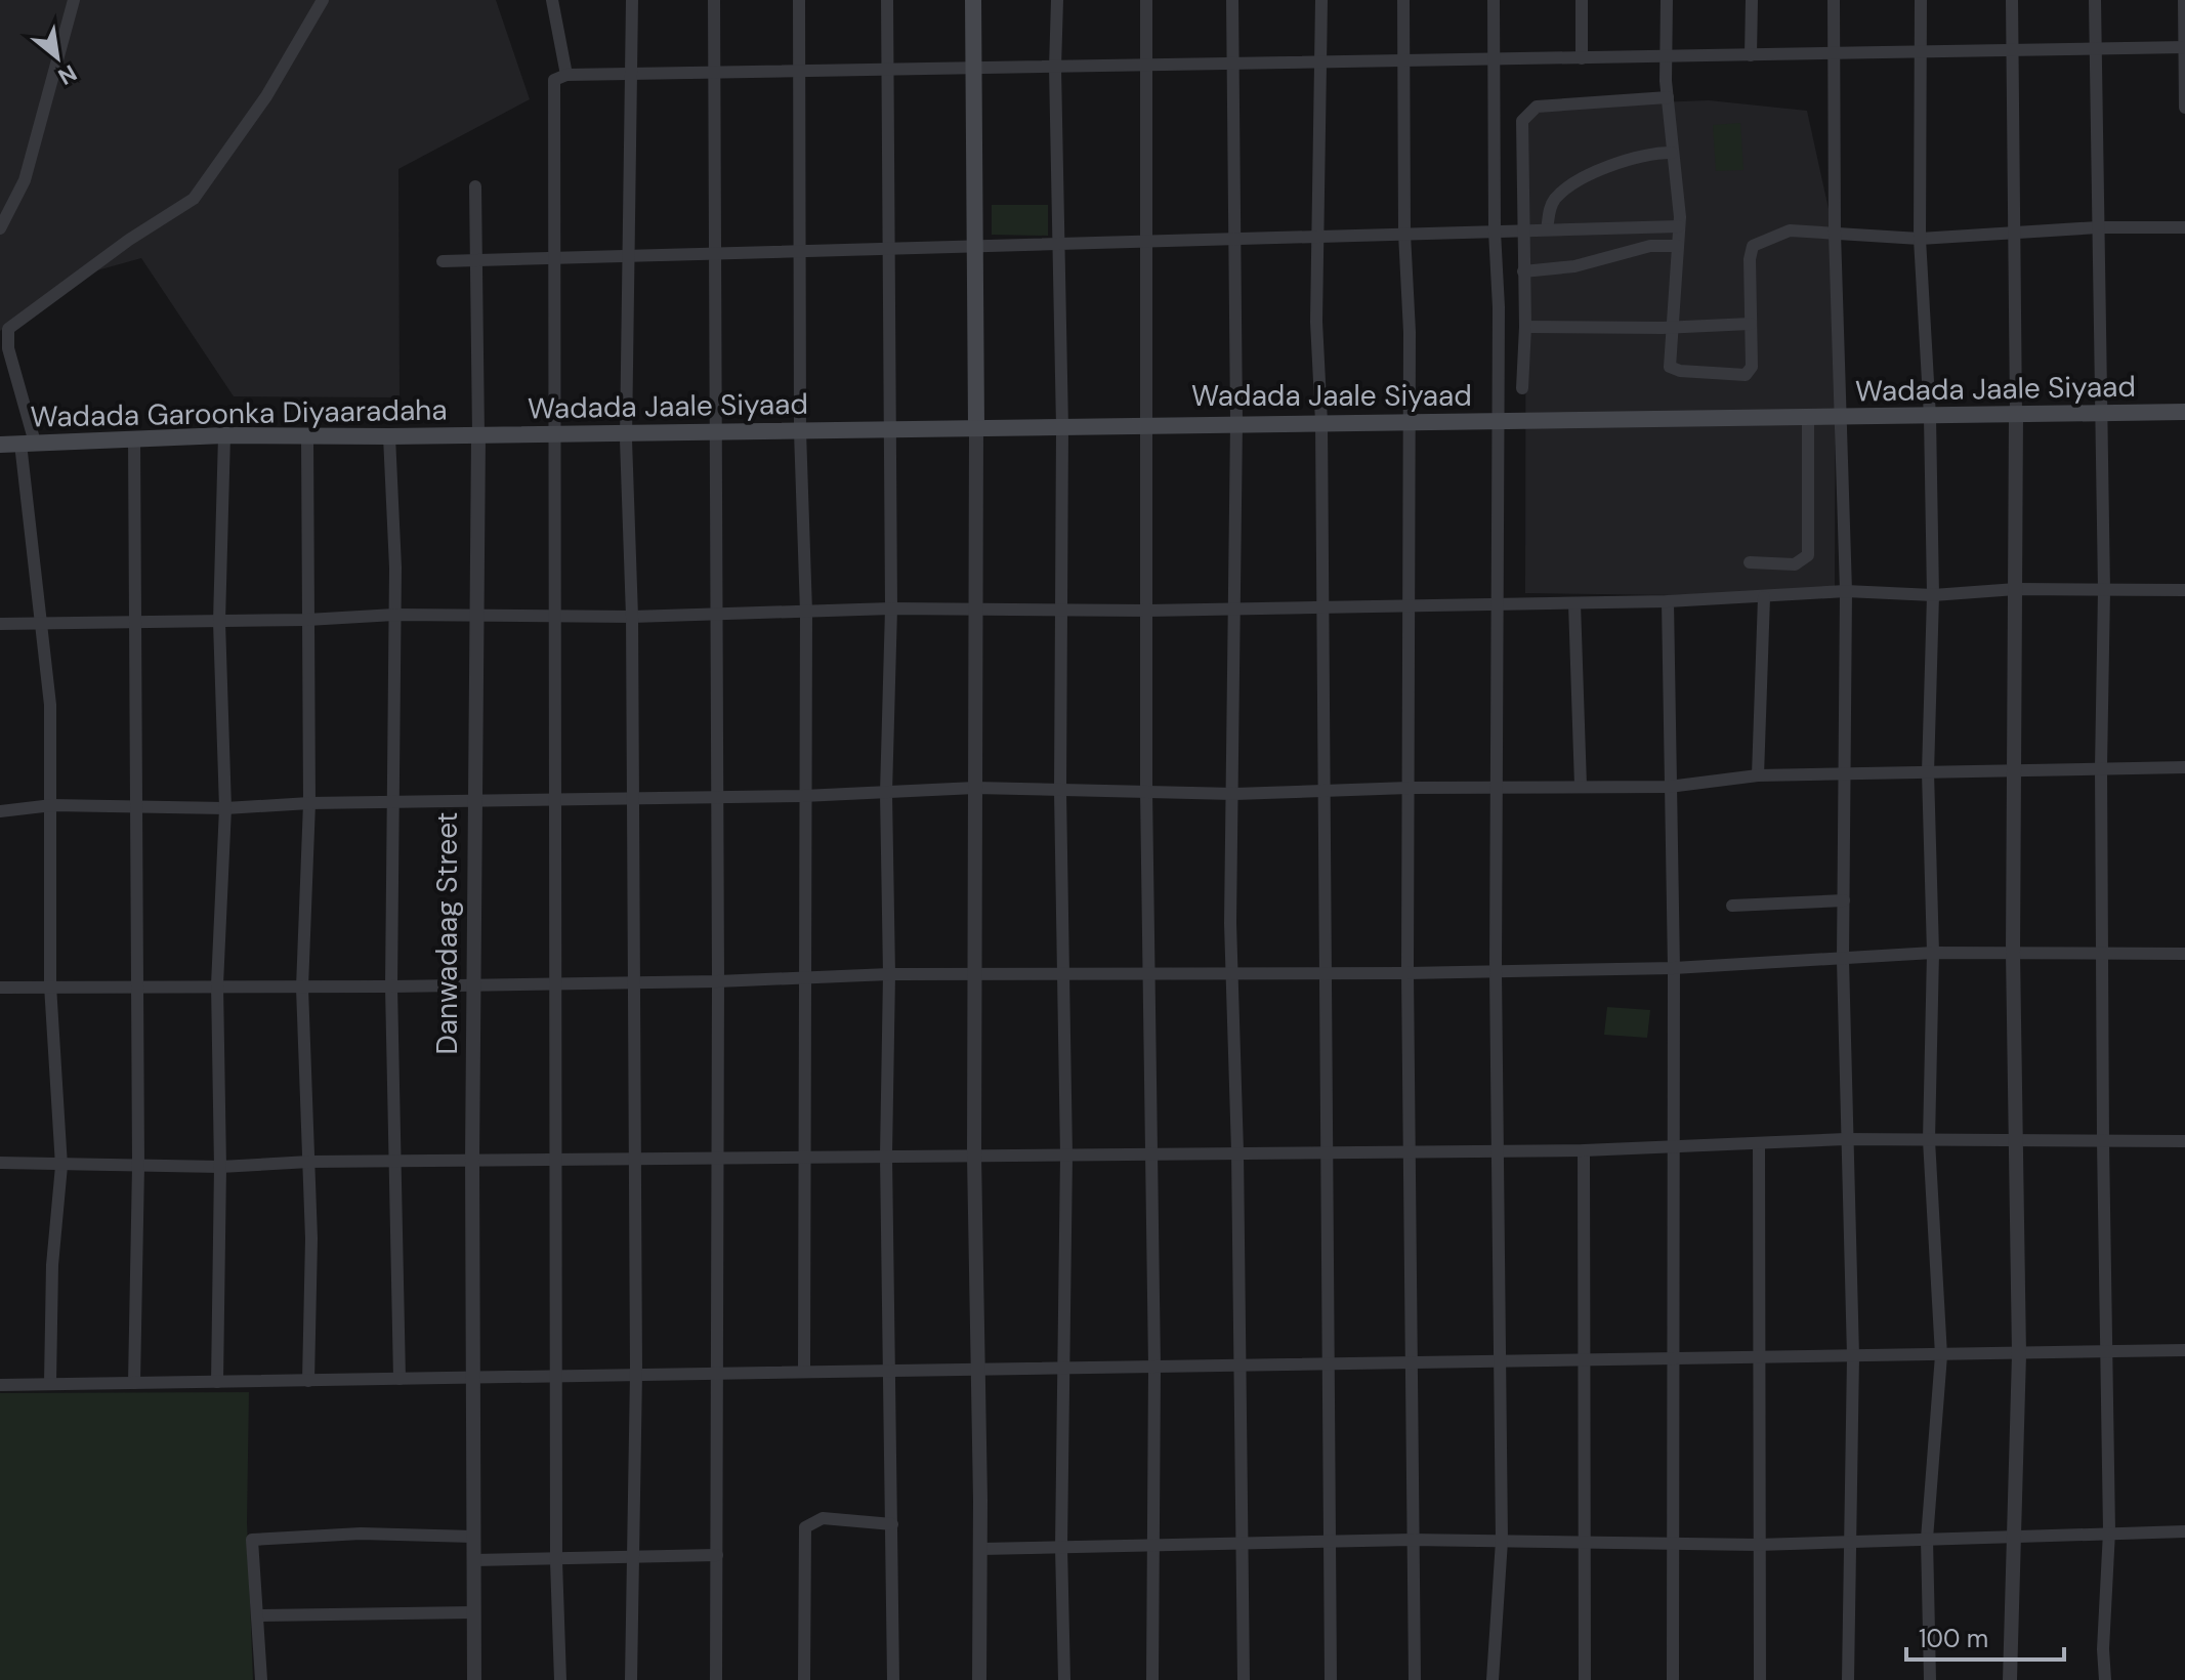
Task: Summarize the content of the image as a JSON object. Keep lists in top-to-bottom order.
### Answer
{
  "streets": {
    "main road": ["Wadada Jaale Siyaad", "Wadada Garoonka Diyaaradaha"],
    "street": ["Danwadaag Street"]
  },
  "crossings": [
    ["Wadada Jaale Siyaad", "Wadada Garoonka Diyaaradaha"],
    ["Wadada Jaale Siyaad", "Danwadaag Street"],
    ["Wadada Garoonka Diyaaradaha", "Danwadaag Street"]
  ],
  "scale_bar": "100 m",
  "north": "bottom right"
}
